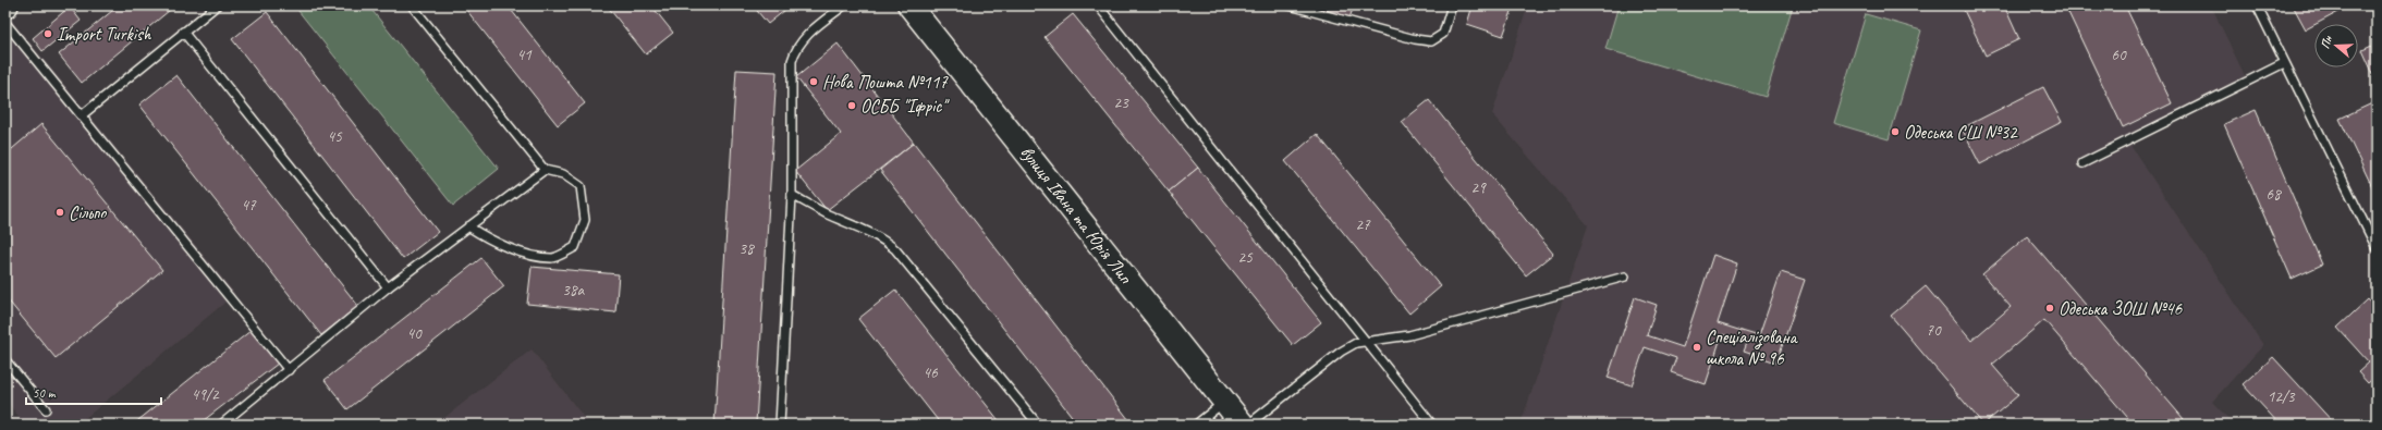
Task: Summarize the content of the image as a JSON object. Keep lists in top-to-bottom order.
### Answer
{
  "streets": {
    "street": ["вулиця Івана та Юрія Лип"]
  },
  "places": [
    "Import Turkish",
    "Нова Пошта №117",
    "ОСББ \"Іфріс\"",
    "Одеська СШ №32",
    "Сільпо",
    "Одеська ЗОШ №46",
    "Спеціалізована школа № 96"
  ],
  "house_numbers": [
    "41",
    "60",
    "23",
    "45",
    "29",
    "68",
    "47",
    "27",
    "38",
    "25",
    "38а",
    "70",
    "40",
    "46",
    "49/2",
    "12/3"
  ],
  "scale_bar": "50 m",
  "north": "left"
}
